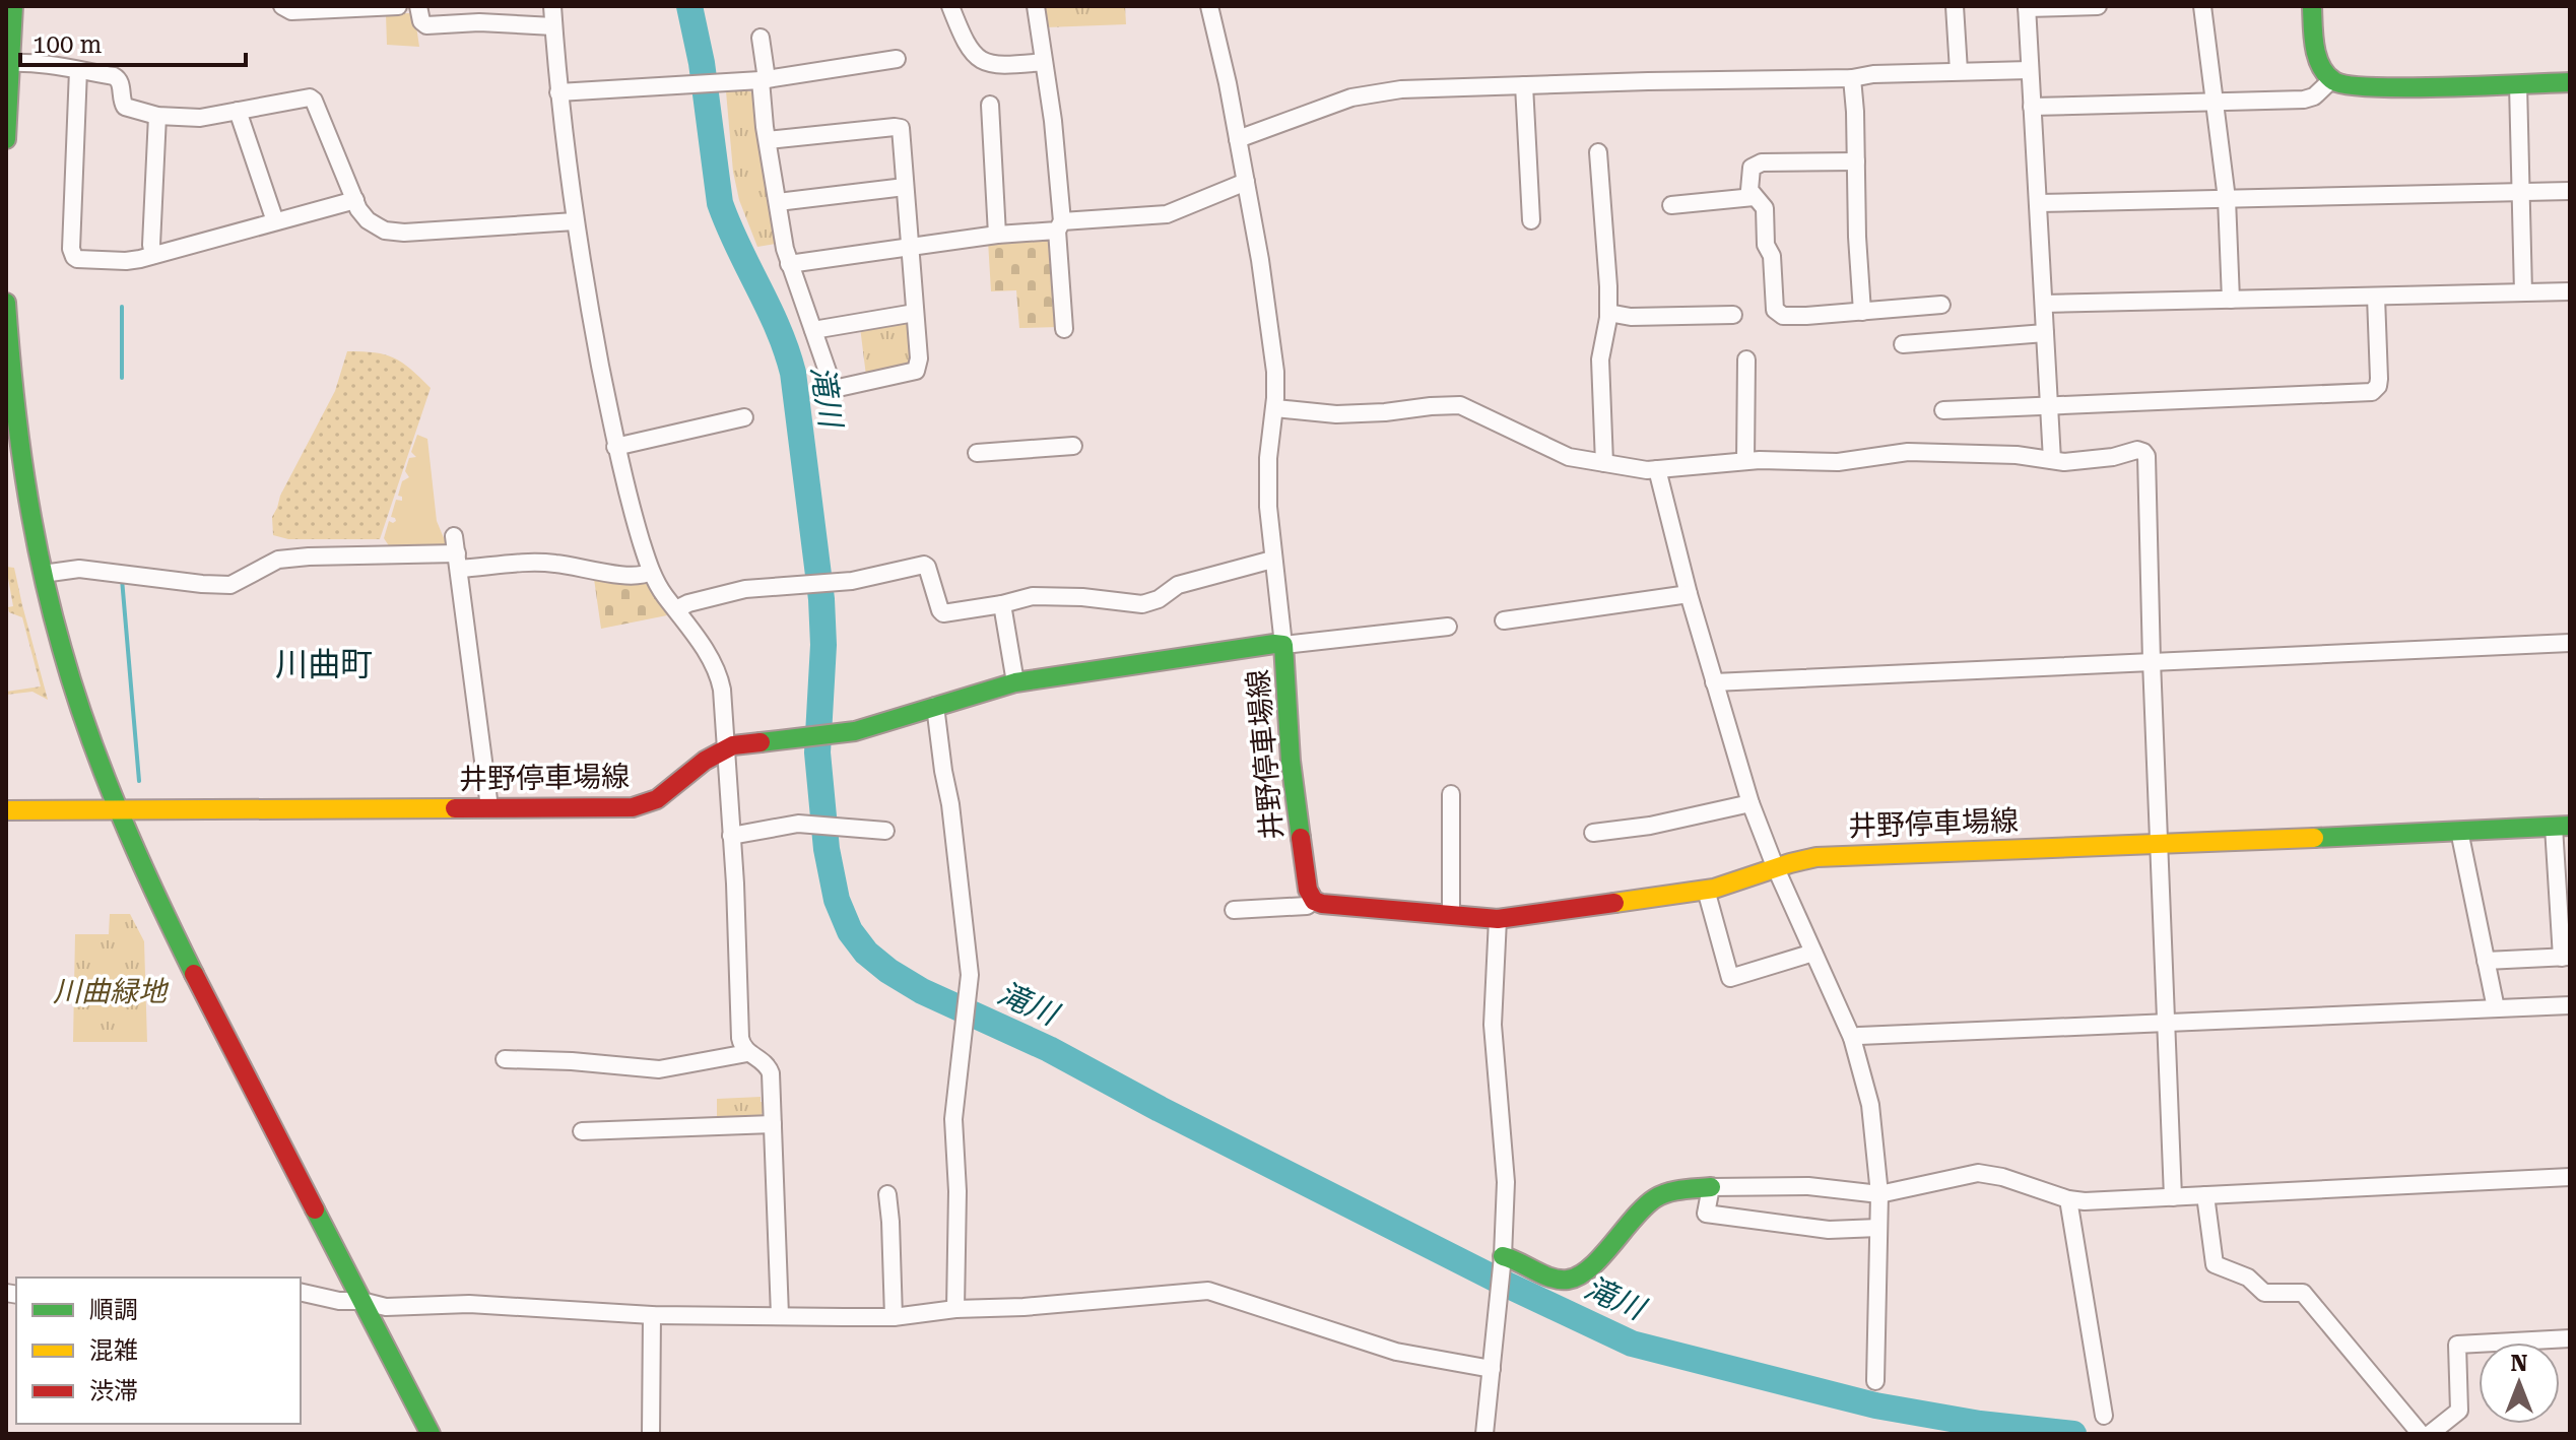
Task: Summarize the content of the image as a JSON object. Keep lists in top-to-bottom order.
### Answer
{
  "streets": {
    "main road": ["井野停車場線"]
  },
  "districts": ["川曲町"],
  "water": ["滝川"],
  "parks": ["川曲緑地"],
  "legend": ["順調", "混雑", "渋滞"],
  "scale_bar": "100 m",
  "north": "top"
}
